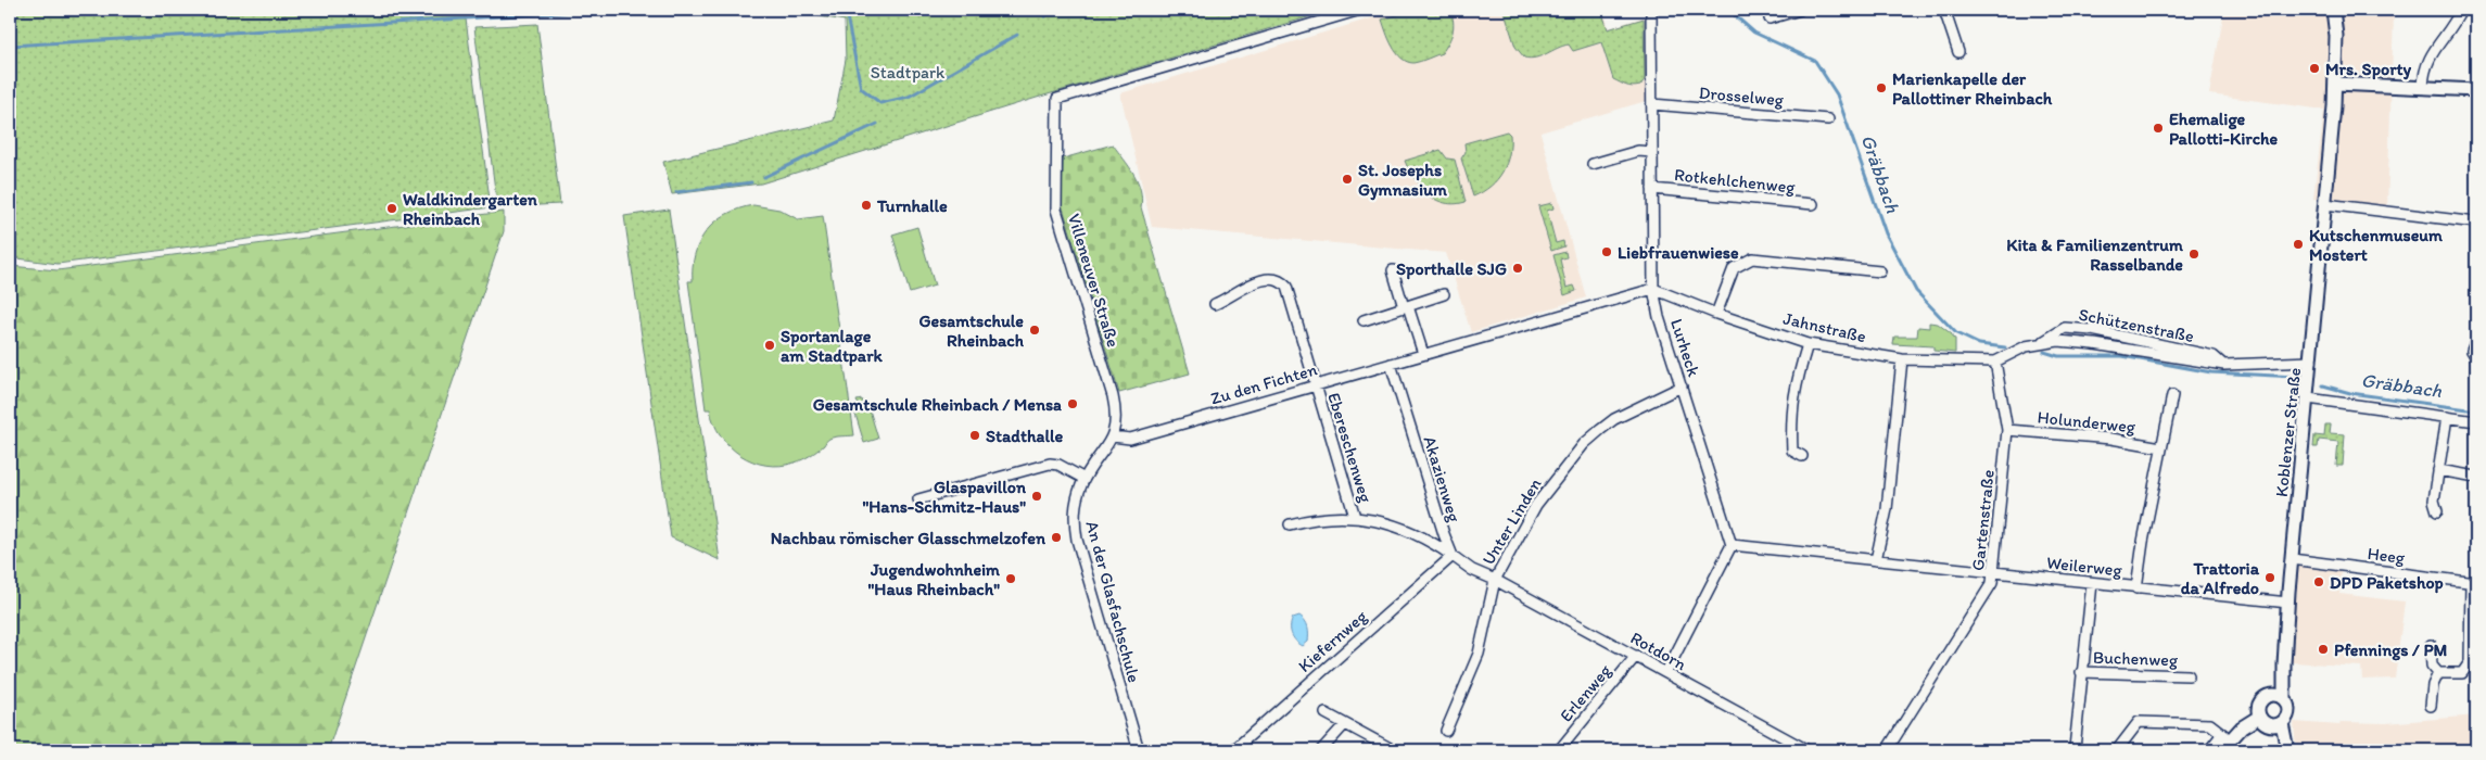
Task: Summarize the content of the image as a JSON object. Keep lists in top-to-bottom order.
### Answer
{
  "streets": {
    "main road": ["Koblenzer Straße"],
    "street": [
      "Drosselweg",
      "Rotkehlchenweg",
      "Villeneuver Straße",
      "Schützenstraße",
      "Jahnstraße",
      "Lurheck",
      "Zu den Fichten",
      "Holunderweg",
      "Ebereschenweg",
      "Akazienweg",
      "Gartenstraße",
      "Unter Linden",
      "Heeg",
      "Weilerweg",
      "An der Glasfachschule",
      "Kiefernweg",
      "Rotdorn",
      "Buchenweg",
      "Erlenweg"
    ]
  },
  "crossings": [
    ["Drosselweg", "Lurheck"],
    ["Rotkehlchenweg", "Lurheck"],
    ["Villeneuver Straße", "Zu den Fichten"],
    ["Villeneuver Straße", "An der Glasfachschule"],
    ["Schützenstraße", "Jahnstraße"],
    ["Schützenstraße", "Koblenzer Straße"],
    ["Schützenstraße", "Gartenstraße"],
    ["Jahnstraße", "Lurheck"],
    ["Jahnstraße", "Zu den Fichten"],
    ["Jahnstraße", "Gartenstraße"],
    ["Lurheck", "Zu den Fichten"],
    ["Lurheck", "Unter Linden"],
    ["Lurheck", "Weilerweg"],
    ["Zu den Fichten", "Ebereschenweg"],
    ["Zu den Fichten", "Akazienweg"],
    ["Zu den Fichten", "An der Glasfachschule"],
    ["Holunderweg", "Gartenstraße"],
    ["Koblenzer Straße", "Heeg"],
    ["Koblenzer Straße", "Weilerweg"],
    ["Akazienweg", "Kiefernweg"],
    ["Gartenstraße", "Weilerweg"],
    ["Unter Linden", "Rotdorn"],
    ["Weilerweg", "Buchenweg"],
    ["Rotdorn", "Erlenweg"]
  ],
  "water": ["Gräbbach"],
  "parks": ["Stadtpark"],
  "places": [
    "Mrs. Sporty",
    "Marienkapelle der Pallottiner Rheinbach",
    "Ehemalige Pallotti-Kirche",
    "St. Josephs Gymnasium",
    "Turnhalle",
    "Waldkindergarten Rheinbach",
    "Kutschenmuseum Mostert",
    "Liebfrauenwiese",
    "Kita & Familienzentrum Rasselbande",
    "Sporthalle SJG",
    "Gesamtschule Rheinbach",
    "Sportanlage am Stadtpark",
    "Gesamtschule Rheinbach / Mensa",
    "Stadthalle",
    "Glaspavillon \"Hans-Schmitz-Haus\"",
    "Nachbau römischer Glasschmelzofen",
    "Trattoria da Alfredo",
    "Jugendwohnheim \"Haus Rheinbach\"",
    "DPD Paketshop",
    "Pfennings / PM"
  ]
}
